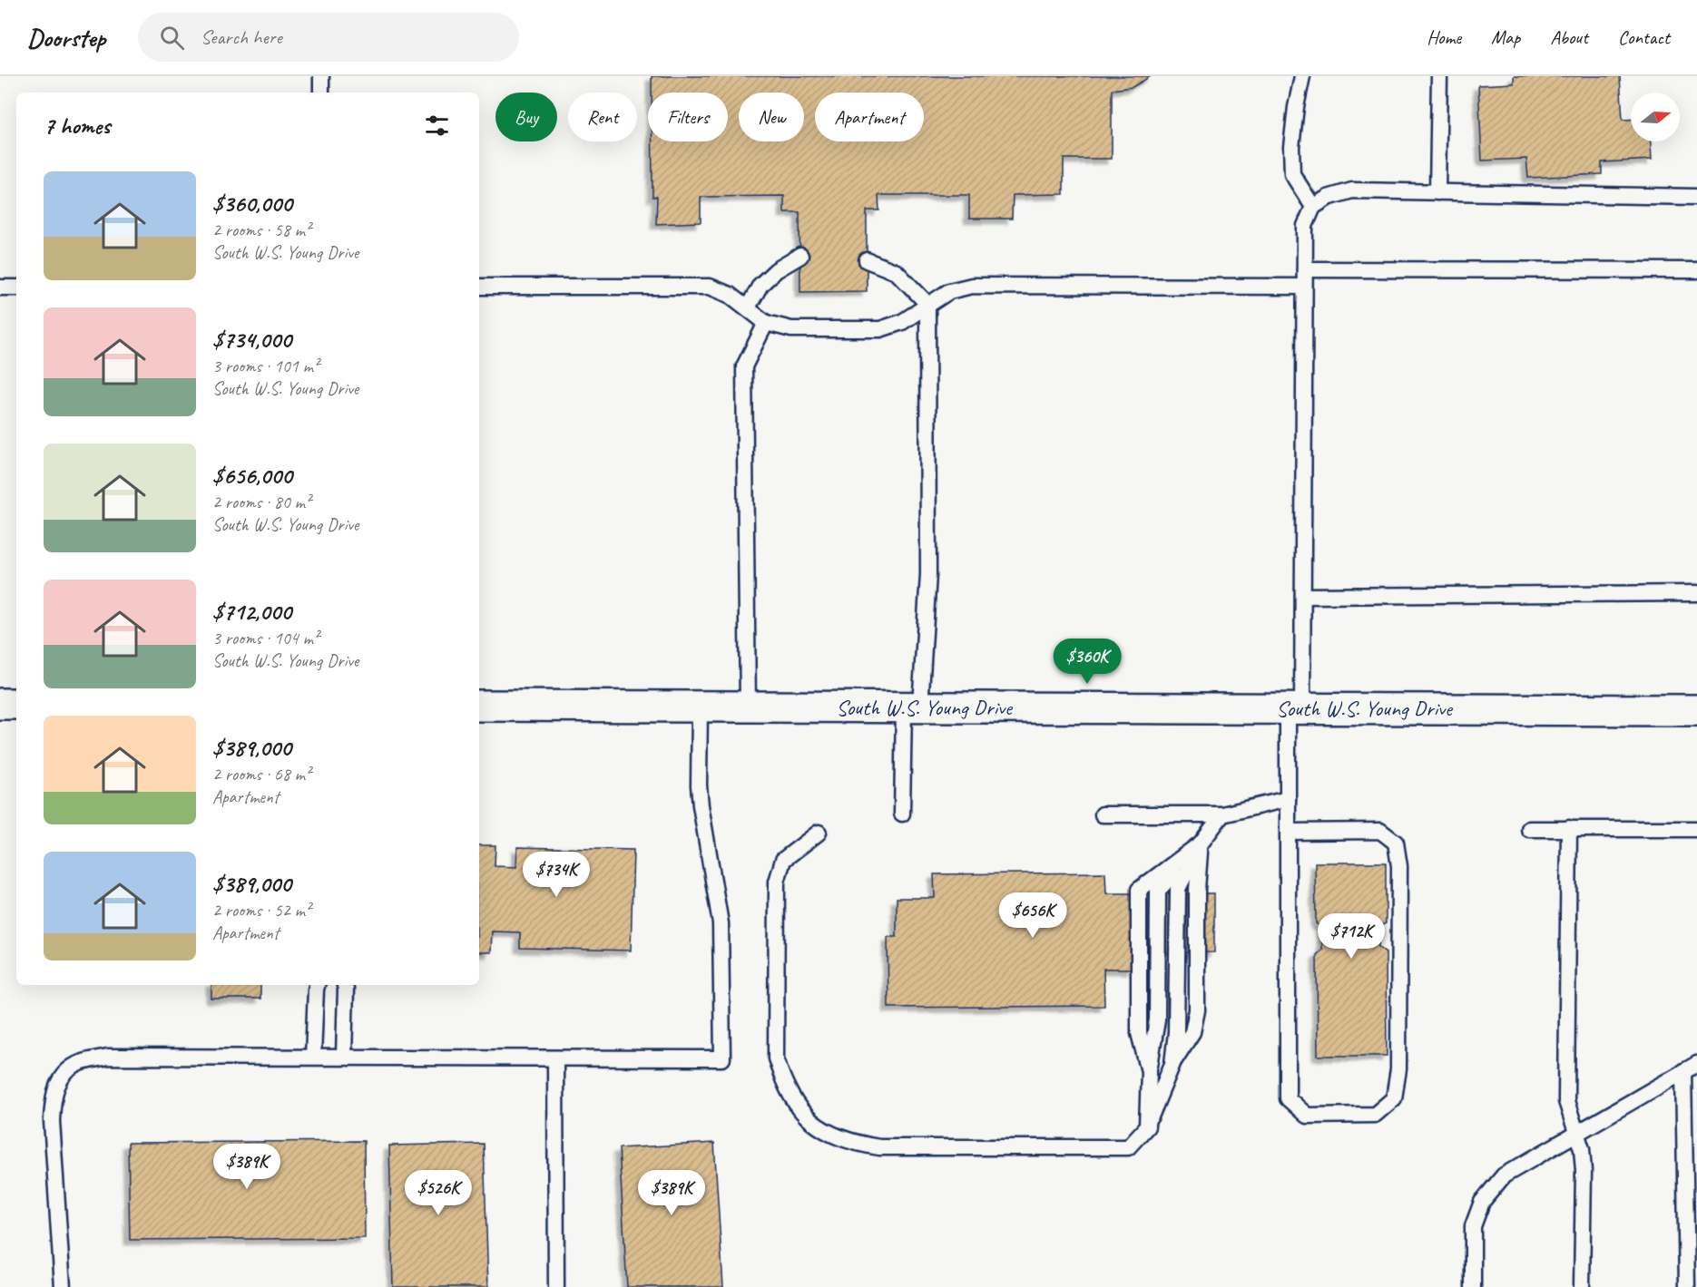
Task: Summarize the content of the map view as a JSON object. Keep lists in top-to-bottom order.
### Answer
{
  "streets": {
    "main road": ["South W.S. Young Drive"]
  },
  "north": "right",
  "page": {
    "header": "Doorstep",
    "search": "Search here",
    "nav": [
      "Home",
      "Map",
      "About",
      "Contact"
    ],
    "chip": [
      "Buy",
      "Rent",
      "Filters",
      "New",
      "Apartment"
    ],
    "heading": "7 homes",
    "list": [
      {
        "name": "$360,000",
        "note": "2 rooms · 58 m² · South W.S. Young Drive"
      },
      {
        "name": "$734,000",
        "note": "3 rooms · 101 m² · South W.S. Young Drive"
      },
      {
        "name": "$656,000",
        "note": "2 rooms · 80 m² · South W.S. Young Drive"
      },
      {
        "name": "$712,000",
        "note": "3 rooms · 104 m² · South W.S. Young Drive"
      },
      {
        "name": "$389,000",
        "note": "2 rooms · 68 m² · Apartment"
      },
      {
        "name": "$389,000",
        "note": "2 rooms · 52 m² · Apartment"
      }
    ],
    "price": [
      "$360K",
      "$734K",
      "$656K",
      "$712K",
      "$389K",
      "$526K",
      "$389K"
    ]
  }
}
